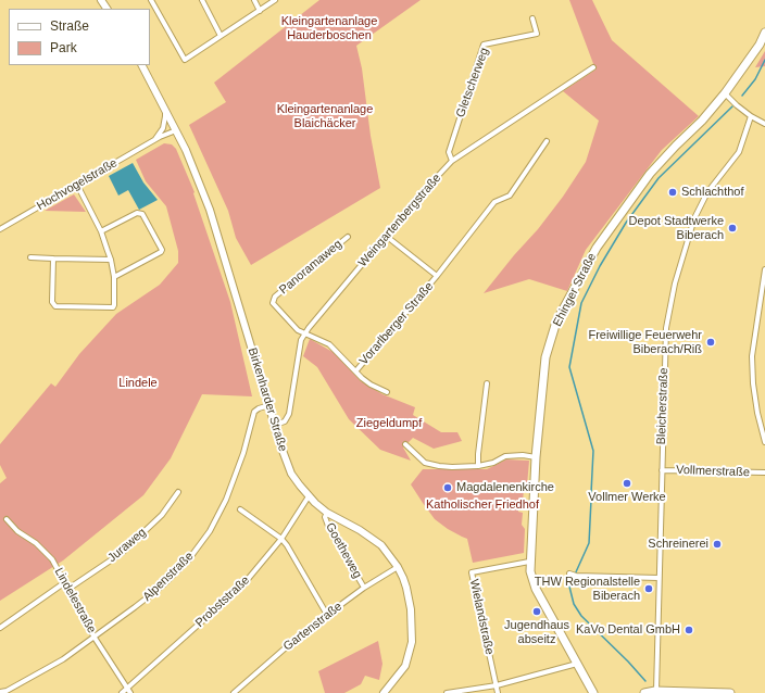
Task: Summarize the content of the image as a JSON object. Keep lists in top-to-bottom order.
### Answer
{
  "streets": {
    "main road": ["Ehinger Straße", "Birkenharder Straße"],
    "street": [
      "Gletscherweg",
      "Hochvogelstraße",
      "Weingartenbergstraße",
      "Panoramaweg",
      "Vorarlberger Straße",
      "Bleicherstraße",
      "Vollmerstraße",
      "Juraweg",
      "Goetheweg",
      "Alpenstraße",
      "Lindelestraße",
      "Probststraße",
      "Wielandstraße",
      "Gartenstraße"
    ]
  },
  "crossings": [
    ["Gletscherweg", "Weingartenbergstraße"],
    ["Hochvogelstraße", "Birkenharder Straße"],
    ["Weingartenbergstraße", "Panoramaweg"],
    ["Weingartenbergstraße", "Vorarlberger Straße"],
    ["Weingartenbergstraße", "Birkenharder Straße"],
    ["Panoramaweg", "Vorarlberger Straße"],
    ["Ehinger Straße", "Wielandstraße"],
    ["Birkenharder Straße", "Goetheweg"],
    ["Birkenharder Straße", "Alpenstraße"],
    ["Birkenharder Straße", "Probststraße"],
    ["Birkenharder Straße", "Gartenstraße"],
    ["Bleicherstraße", "Vollmerstraße"],
    ["Juraweg", "Lindelestraße"],
    ["Goetheweg", "Gartenstraße"],
    ["Alpenstraße", "Lindelestraße"],
    ["Lindelestraße", "Probststraße"]
  ],
  "parks": [
    "Kleingartenanlage Hauderboschen",
    "Kleingartenanlage Blaichäcker",
    "Lindele",
    "Ziegeldumpf",
    "Katholischer Friedhof"
  ],
  "places": [
    "Schlachthof",
    "Depot Stadtwerke Biberach",
    "Freiwillige Feuerwehr Biberach/Riß",
    "Vollmer Werke",
    "Magdalenenkirche",
    "Schreinerei",
    "THW Regionalstelle Biberach",
    "Jugendhaus abseitz",
    "KaVo Dental GmbH"
  ],
  "legend": ["Straße", "Park"]
}
